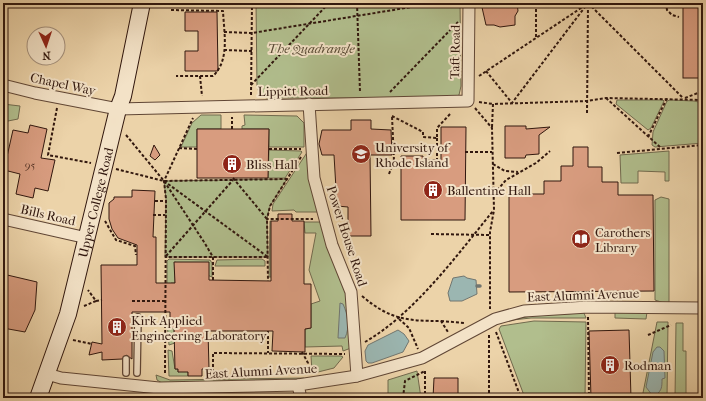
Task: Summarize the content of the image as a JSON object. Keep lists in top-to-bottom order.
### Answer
{
  "streets": {
    "street": [
      "Taft Road",
      "Chapel Way",
      "Lippitt Road",
      "Upper College Road",
      "Bills Road",
      "Power House Road",
      "East Alumni Avenue"
    ]
  },
  "crossings": [
    ["Taft Road", "Lippitt Road"],
    ["Chapel Way", "Lippitt Road"],
    ["Chapel Way", "Upper College Road"],
    ["Lippitt Road", "Upper College Road"],
    ["Lippitt Road", "Power House Road"],
    ["Upper College Road", "Bills Road"],
    ["Upper College Road", "East Alumni Avenue"],
    ["Power House Road", "East Alumni Avenue"]
  ],
  "parks": ["The Quadrangle"],
  "places": {
    "school or university": ["University of Rhode Island"],
    "building": [
      "Bliss Hall",
      "Ballentine Hall",
      "Kirk Applied Engineering Laboratory",
      "Rodman"
    ],
    "library": ["Carothers Library"]
  },
  "house_numbers": ["95"],
  "north": "bottom"
}
